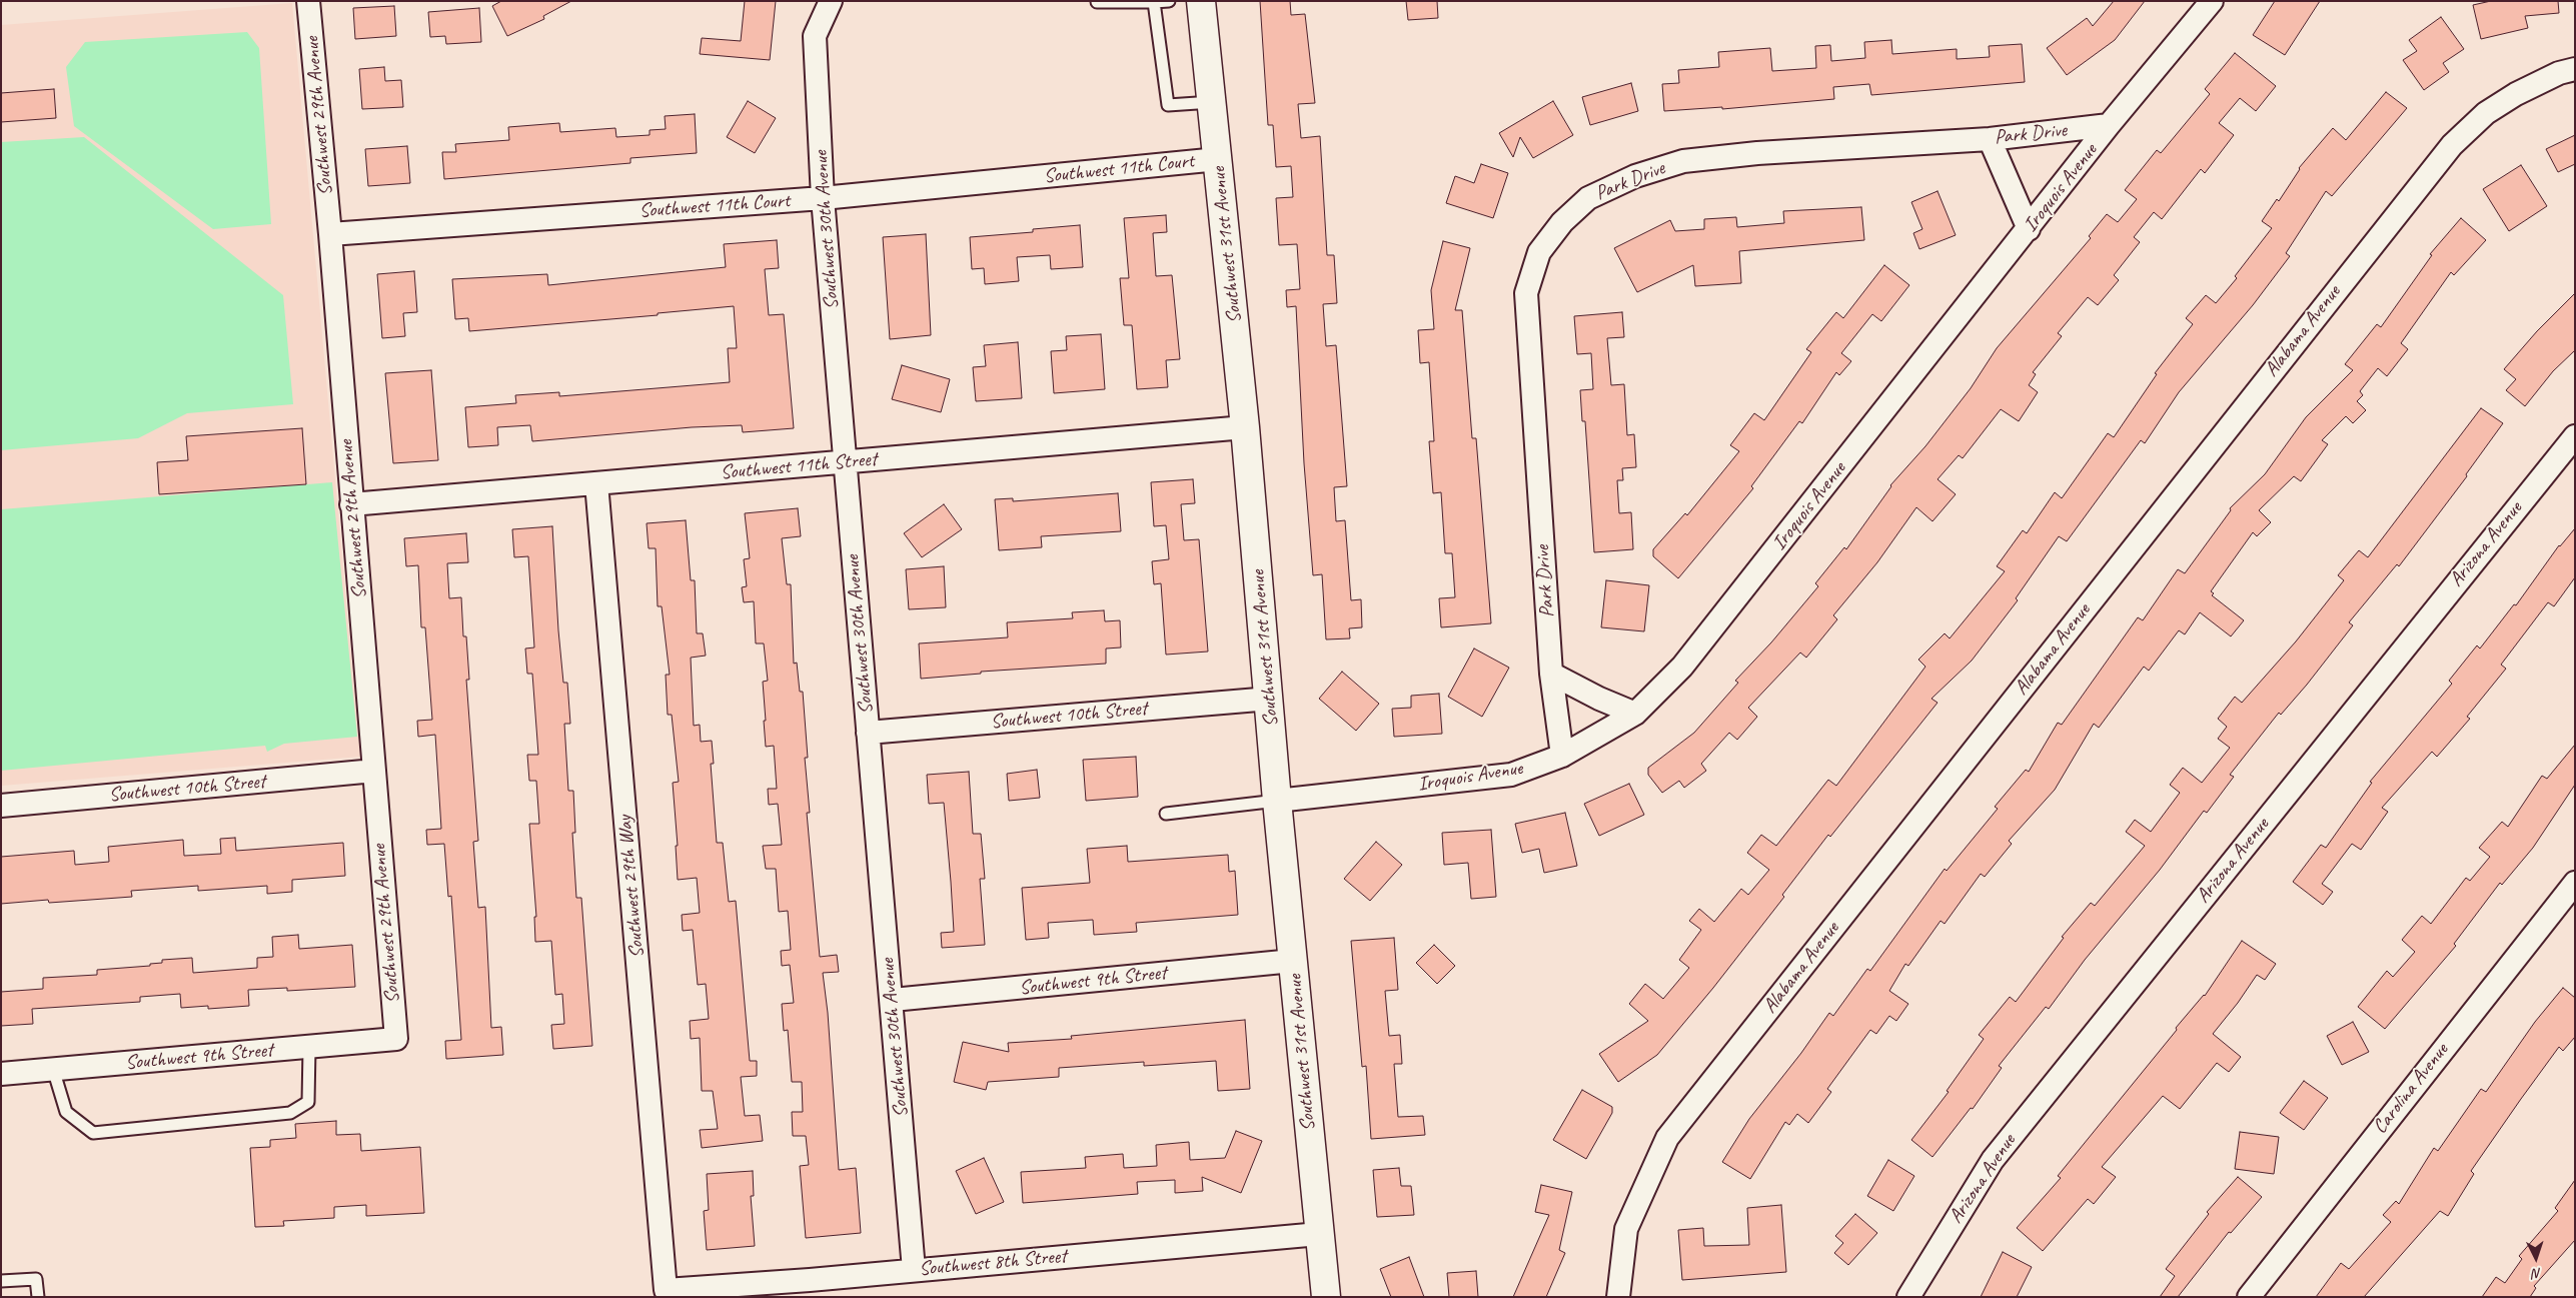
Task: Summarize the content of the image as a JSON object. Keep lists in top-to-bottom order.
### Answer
{
  "streets": {
    "main road": ["Southwest 31st Avenue"],
    "street": [
      "Southwest 29th Avenue",
      "Park Drive",
      "Southwest 11th Court",
      "Iroquois Avenue",
      "Southwest 30th Avenue",
      "Alabama Avenue",
      "Southwest 11th Street",
      "Arizona Avenue",
      "Southwest 10th Street",
      "Southwest 29th Way",
      "Southwest 9th Street",
      "Carolina Avenue",
      "Southwest 8th Street"
    ]
  },
  "crossings": [
    ["Southwest 29th Avenue", "Southwest 11th Court"],
    ["Southwest 29th Avenue", "Southwest 11th Street"],
    ["Southwest 29th Avenue", "Southwest 10th Street"],
    ["Southwest 29th Avenue", "Southwest 9th Street"],
    ["Park Drive", "Iroquois Avenue"],
    ["Southwest 11th Court", "Southwest 30th Avenue"],
    ["Southwest 11th Court", "Southwest 31st Avenue"],
    ["Iroquois Avenue", "Southwest 31st Avenue"],
    ["Southwest 30th Avenue", "Southwest 11th Street"],
    ["Southwest 30th Avenue", "Southwest 10th Street"],
    ["Southwest 30th Avenue", "Southwest 9th Street"],
    ["Southwest 30th Avenue", "Southwest 8th Street"],
    ["Southwest 31st Avenue", "Southwest 11th Street"],
    ["Southwest 31st Avenue", "Southwest 10th Street"],
    ["Southwest 31st Avenue", "Southwest 9th Street"],
    ["Southwest 31st Avenue", "Southwest 8th Street"],
    ["Southwest 11th Street", "Southwest 29th Way"],
    ["Southwest 29th Way", "Southwest 8th Street"]
  ],
  "north": "bottom"
}
